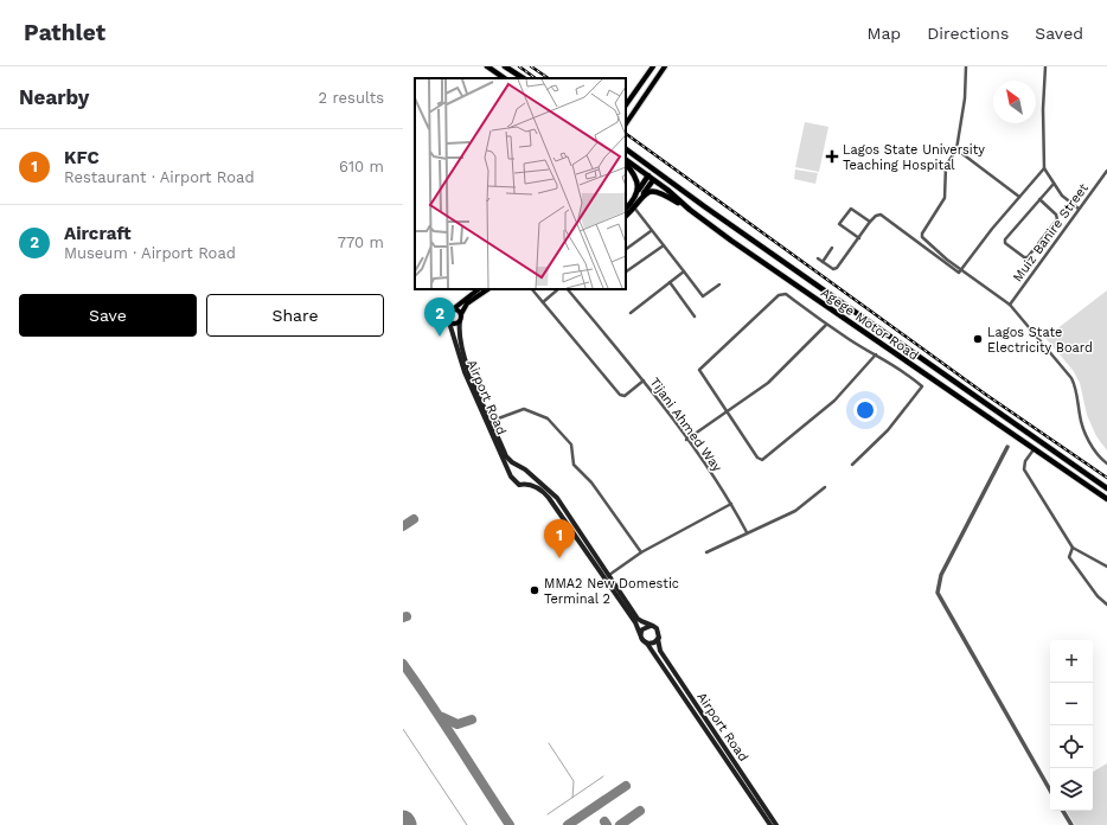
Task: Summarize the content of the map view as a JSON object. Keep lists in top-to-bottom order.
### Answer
{
  "streets": {
    "highway": ["Agege Motor Road"],
    "main road": ["Airport Road"],
    "street": ["Muiz Banire Street", "Tijani Ahmed Way"]
  },
  "places": {
    "health": ["Lagos State University Teaching Hospital"],
    "other": ["Lagos State Electricity Board", "MMA2 New Domestic Terminal 2"]
  },
  "north": "top left",
  "page": {
    "header": "Pathlet",
    "nav": ["Map", "Directions", "Saved"],
    "heading": ["Nearby", "2 results"],
    "list": [
      {
        "mark": "1",
        "name": "KFC",
        "note": "Restaurant · Airport Road",
        "value": "610 m"
      },
      {
        "mark": "2",
        "name": "Aircraft",
        "note": "Museum · Airport Road",
        "value": "770 m"
      }
    ],
    "buttons": ["Save", "Share"],
    "pins": ["2", "1"],
    "map_buttons": ["+", "−"]
  }
}
